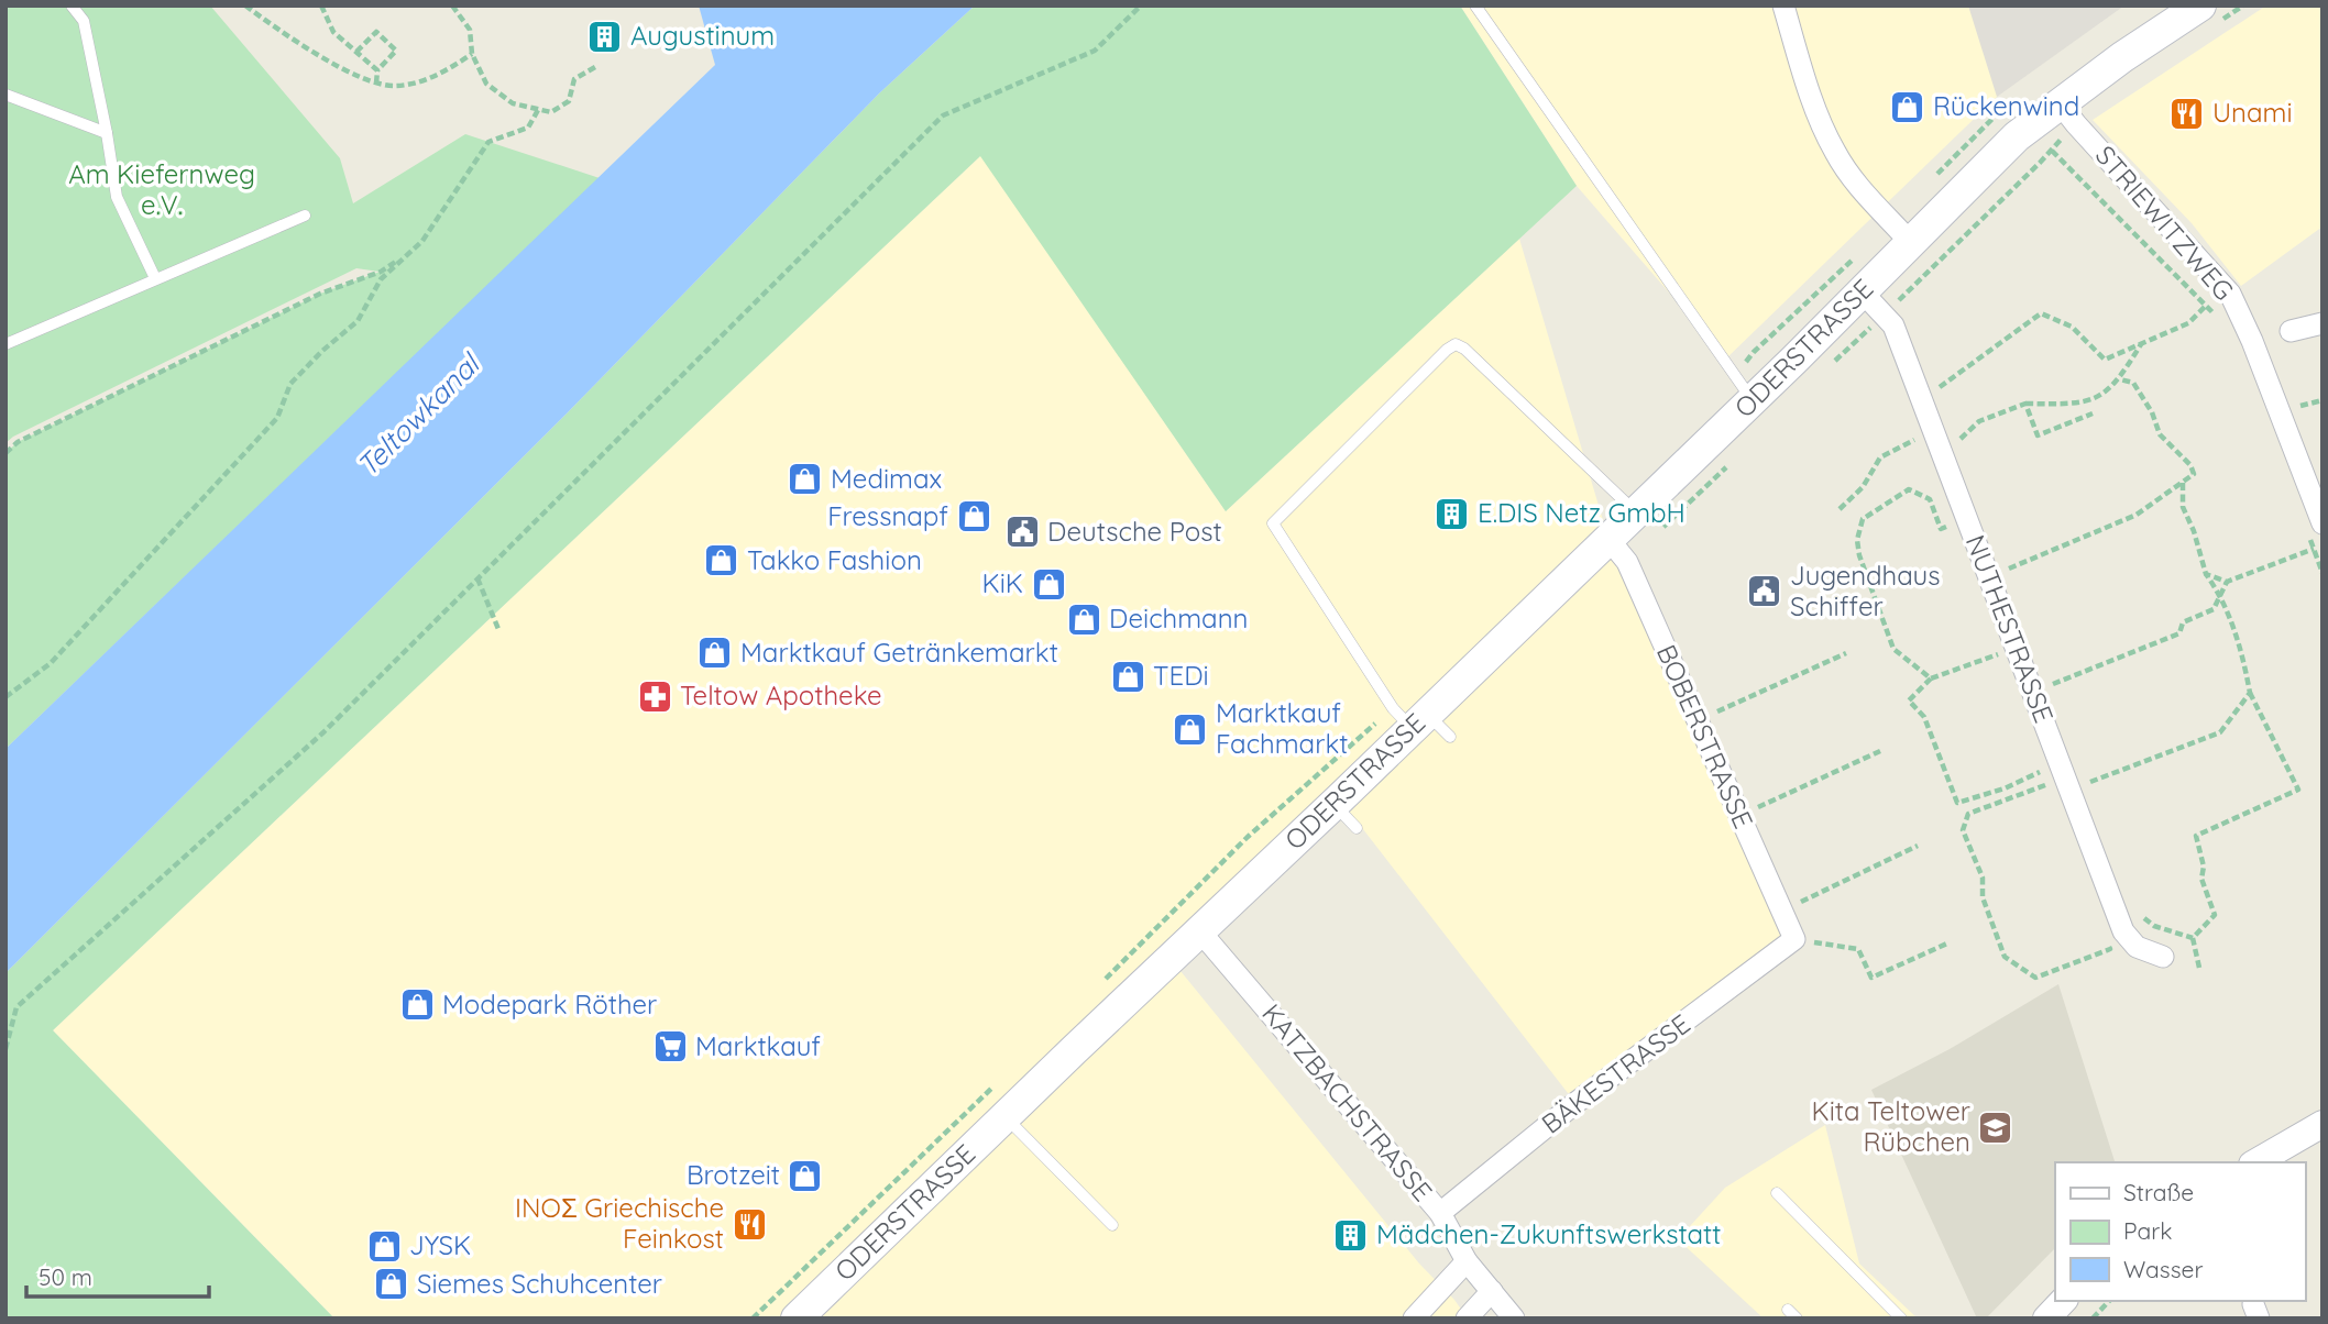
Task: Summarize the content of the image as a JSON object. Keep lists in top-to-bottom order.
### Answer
{
  "streets": {
    "main road": ["ODERSTRASSE"],
    "street": [
      "STRIEWITZWEG",
      "NUTHESTRASSE",
      "BOBERSTRASSE",
      "BÄKESTRASSE",
      "KATZBACHSTRASSE"
    ]
  },
  "crossings": [
    ["STRIEWITZWEG", "ODERSTRASSE"],
    ["ODERSTRASSE", "NUTHESTRASSE"],
    ["ODERSTRASSE", "BOBERSTRASSE"],
    ["ODERSTRASSE", "KATZBACHSTRASSE"],
    ["BOBERSTRASSE", "BÄKESTRASSE"],
    ["BÄKESTRASSE", "KATZBACHSTRASSE"]
  ],
  "water": ["Teltowkanal"],
  "parks": ["Am Kiefernweg e.V."],
  "places": {
    "building": ["Augustinum", "E.DIS Netz GmbH", "Mädchen-Zukunftswerkstatt"],
    "shop": [
      "Rückenwind",
      "Medimax",
      "Fressnapf",
      "Takko Fashion",
      "KiK",
      "Deichmann",
      "Marktkauf Getränkemarkt",
      "TEDi",
      "Marktkauf Fachmarkt",
      "Modepark Röther",
      "Brotzeit",
      "JYSK",
      "Siemes Schuhcenter"
    ],
    "restaurant": ["Unami", "INOΣ Griechische Feinkost"],
    "public building": ["Deutsche Post", "Jugendhaus Schiffer"],
    "pharmacy": ["Teltow Apotheke"],
    "supermarket": ["Marktkauf"],
    "school or university": ["Kita Teltower Rübchen"]
  },
  "legend": ["Straße", "Park", "Wasser"],
  "scale_bar": "50 m"
}
